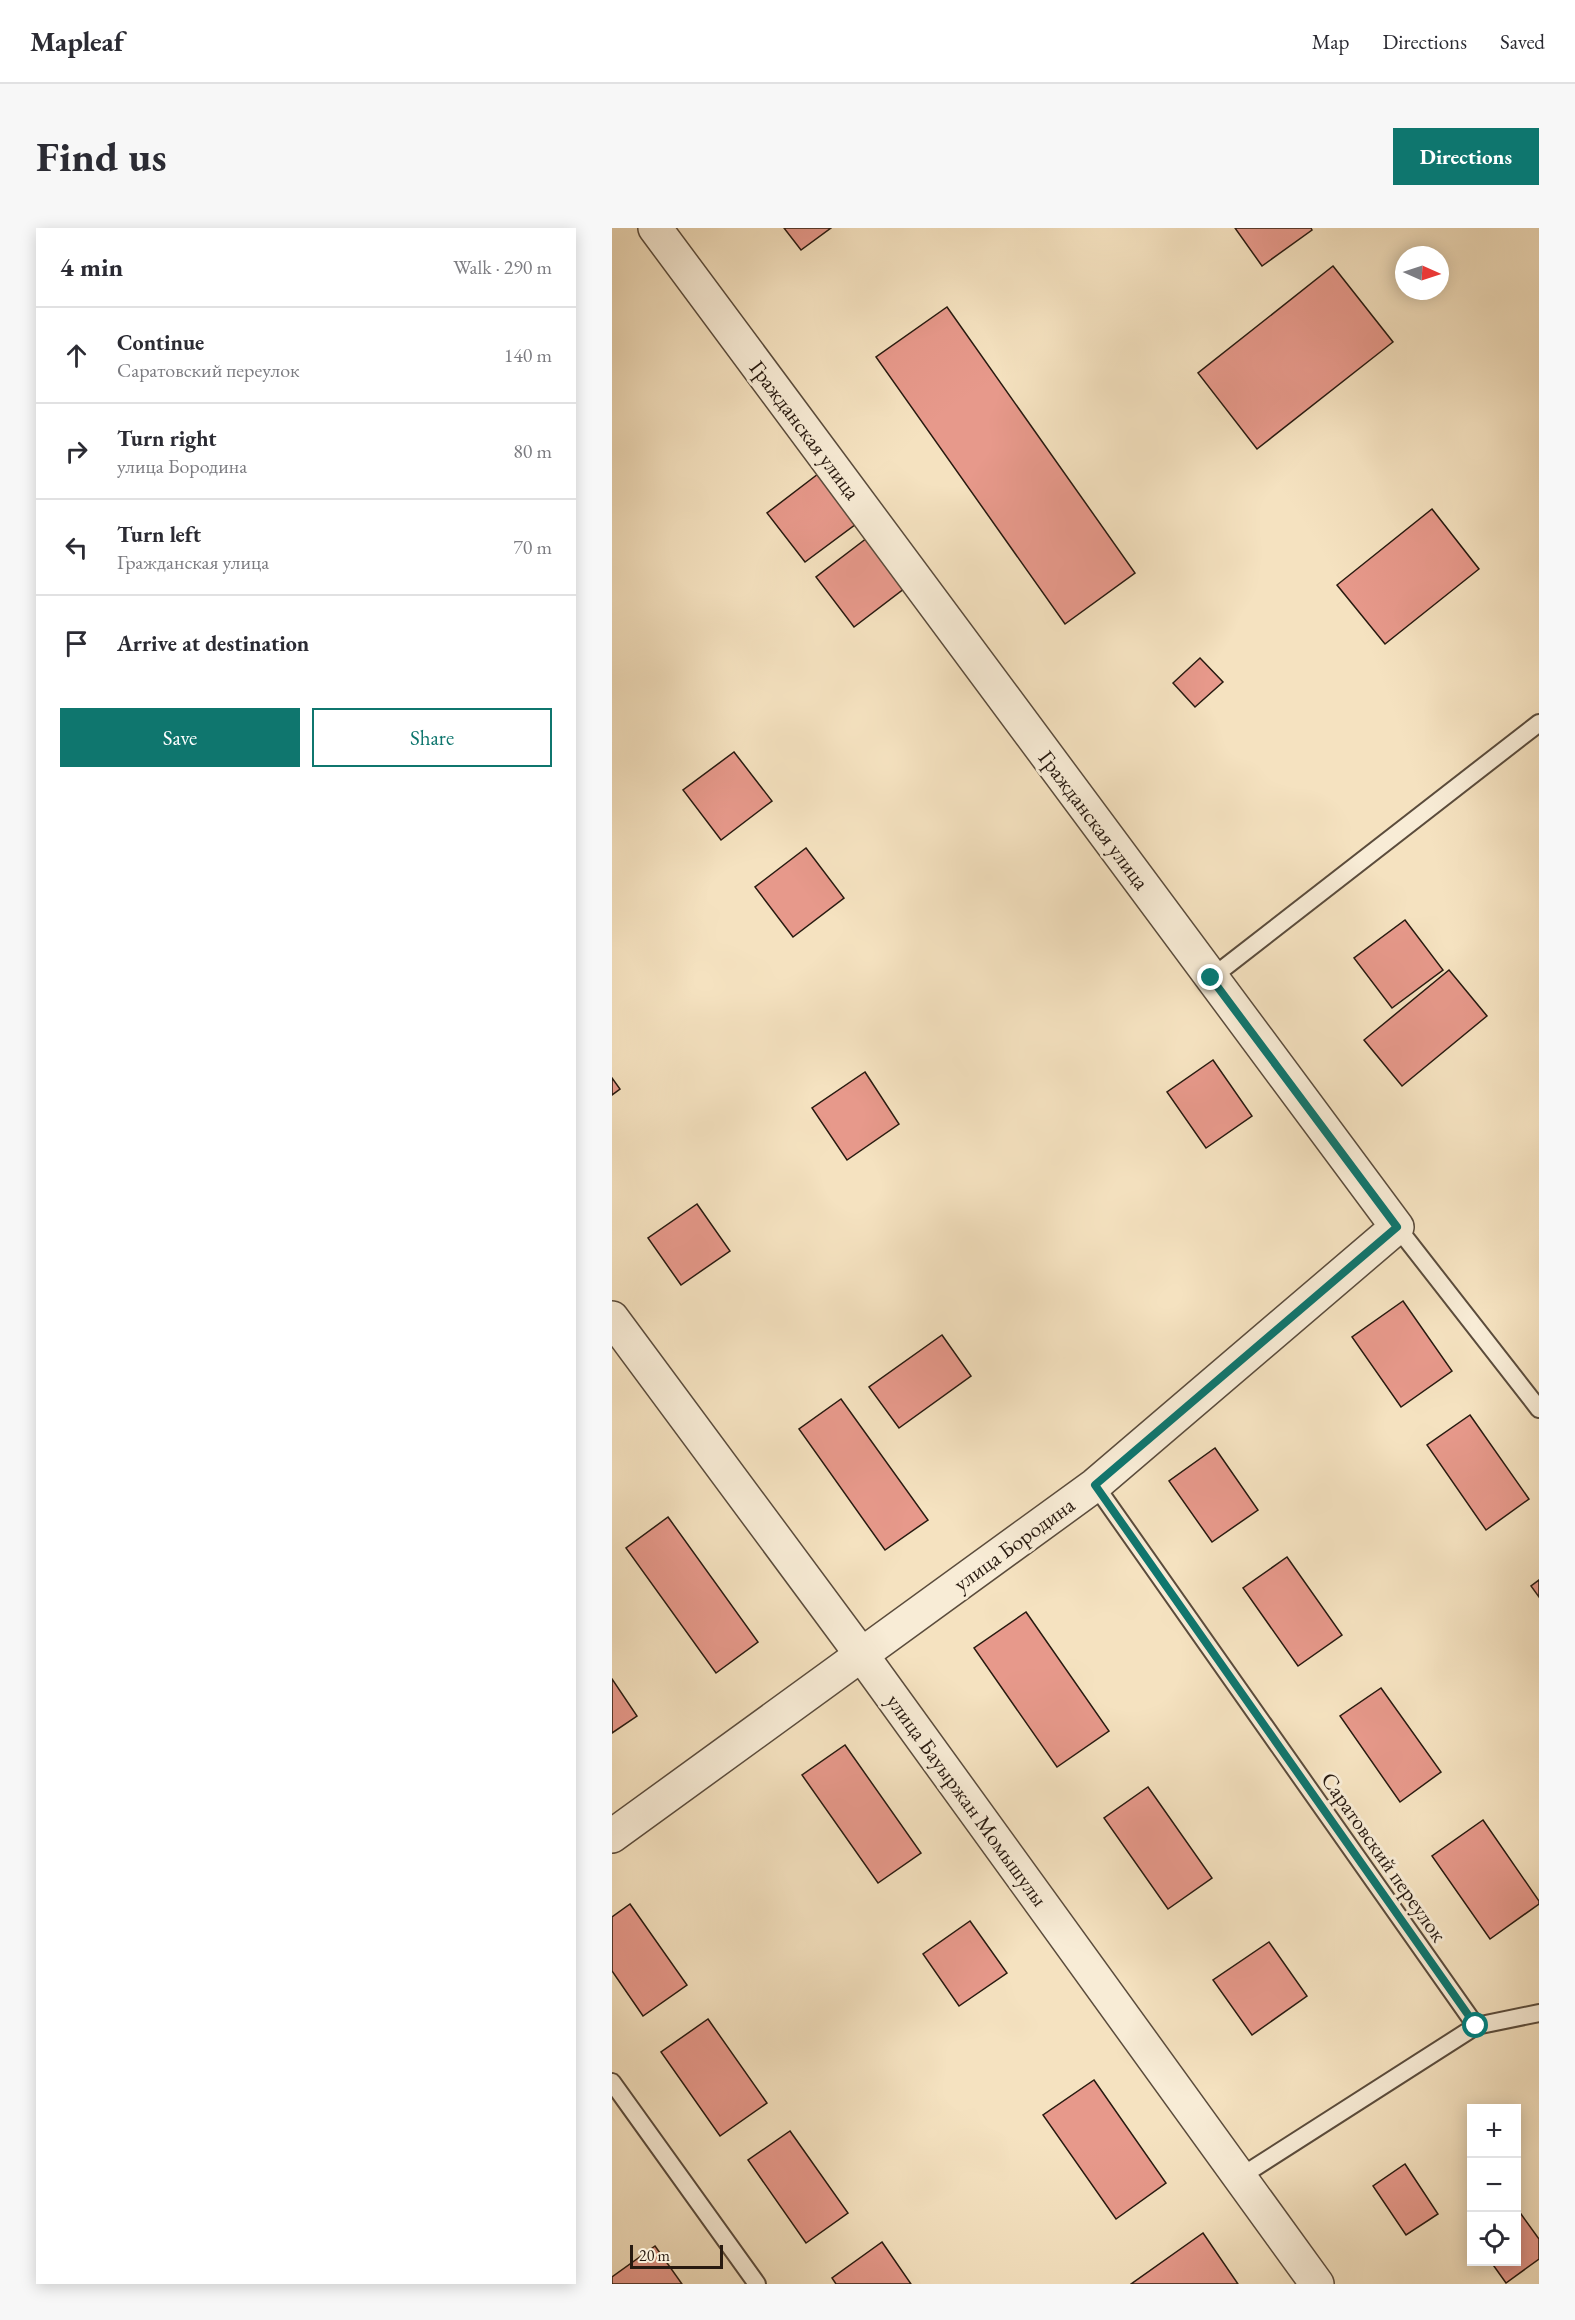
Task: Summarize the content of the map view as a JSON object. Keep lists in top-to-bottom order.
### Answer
{
  "streets": {
    "street": ["Гражданская улица", "улица Бородина", "улица Бауыржан Момышулы"],
    "lane": ["Саратовский переулок"]
  },
  "crossings": [
    ["Гражданская улица", "улица Бородина"],
    ["улица Бородина", "улица Бауыржан Момышулы"],
    ["улица Бородина", "Саратовский переулок"]
  ],
  "scale_bar": "20 m",
  "north": "right",
  "page": {
    "header": "Mapleaf",
    "nav": ["Map", "Directions", "Saved"],
    "buttons": [
      "Directions",
      ["Save", "Share"]
    ],
    "title": "Find us",
    "heading": ["4 min", "Walk · 290 m"],
    "list": [
      ["Continue", "Саратовский переулок", "140 m"],
      ["Turn right", "улица Бородина", "80 m"],
      ["Turn left", "Гражданская улица", "70 m"],
      "Arrive at destination"
    ],
    "map_buttons": ["+", "−"],
    "scale": "20 m"
  }
}
